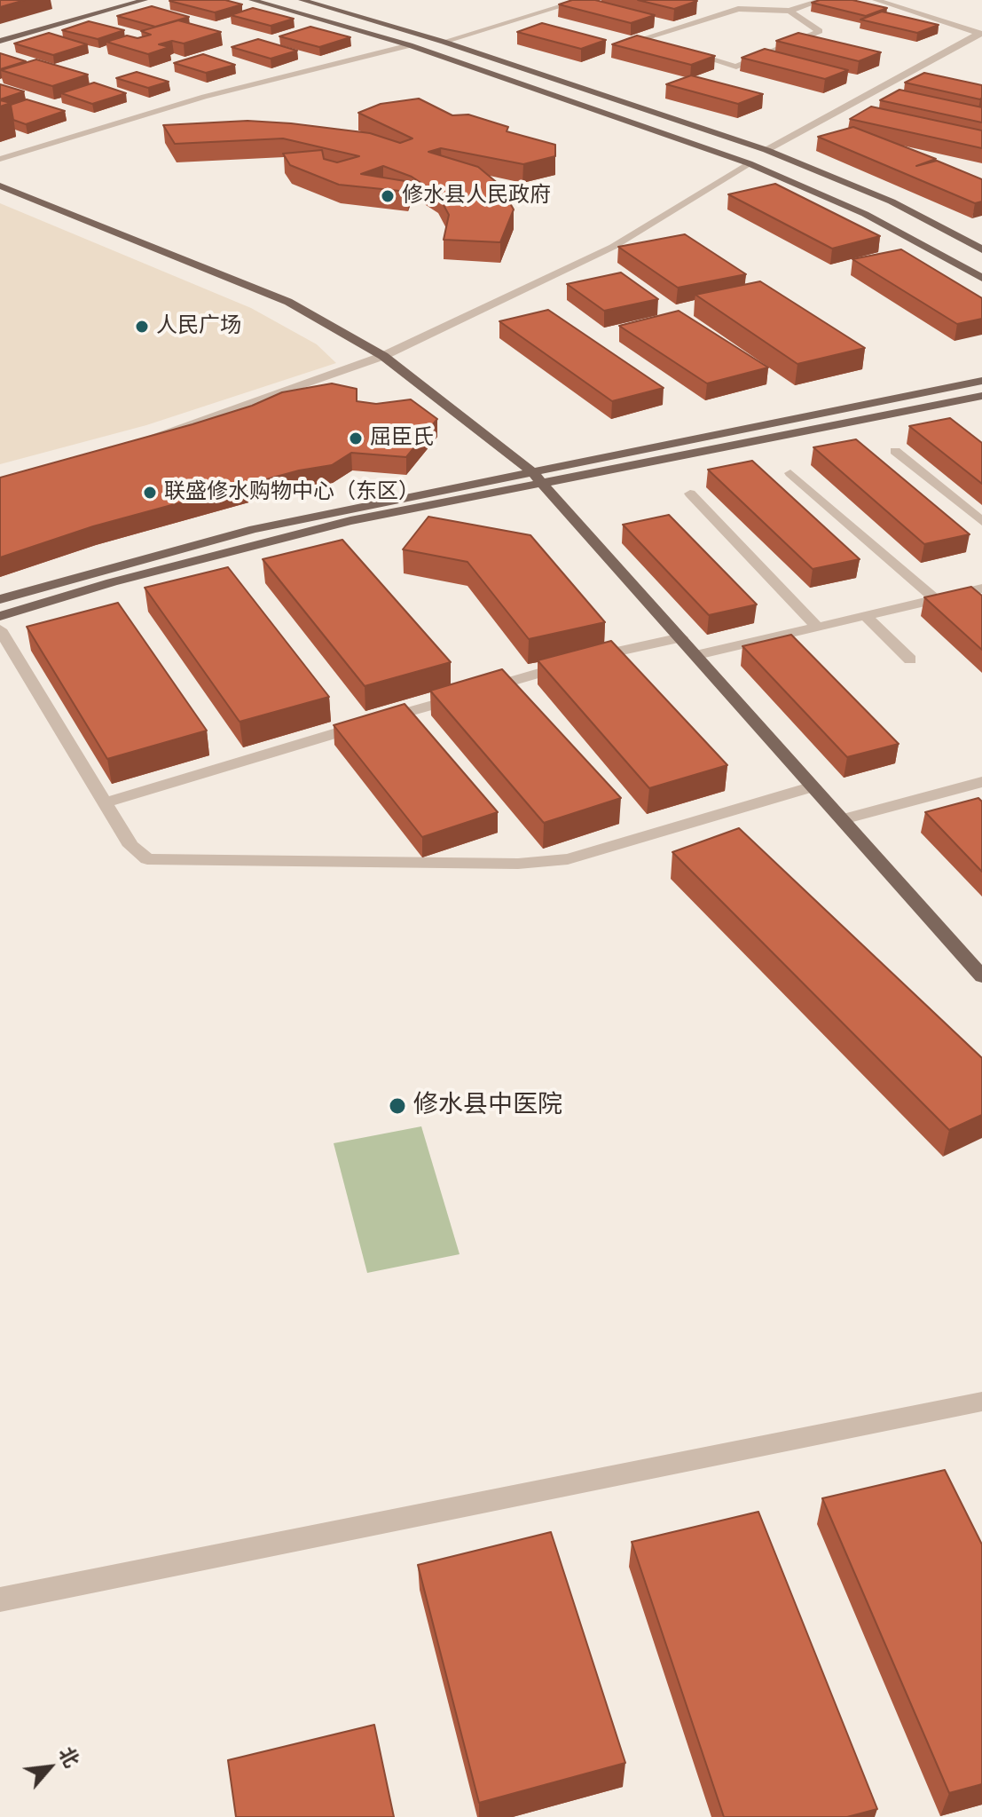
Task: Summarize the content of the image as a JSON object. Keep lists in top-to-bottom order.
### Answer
{
  "places": [
    "修水县人民政府",
    "人民广场",
    "屈臣氏",
    "联盛修水购物中心（东区）",
    "修水县中医院"
  ],
  "north": "top right"
}
